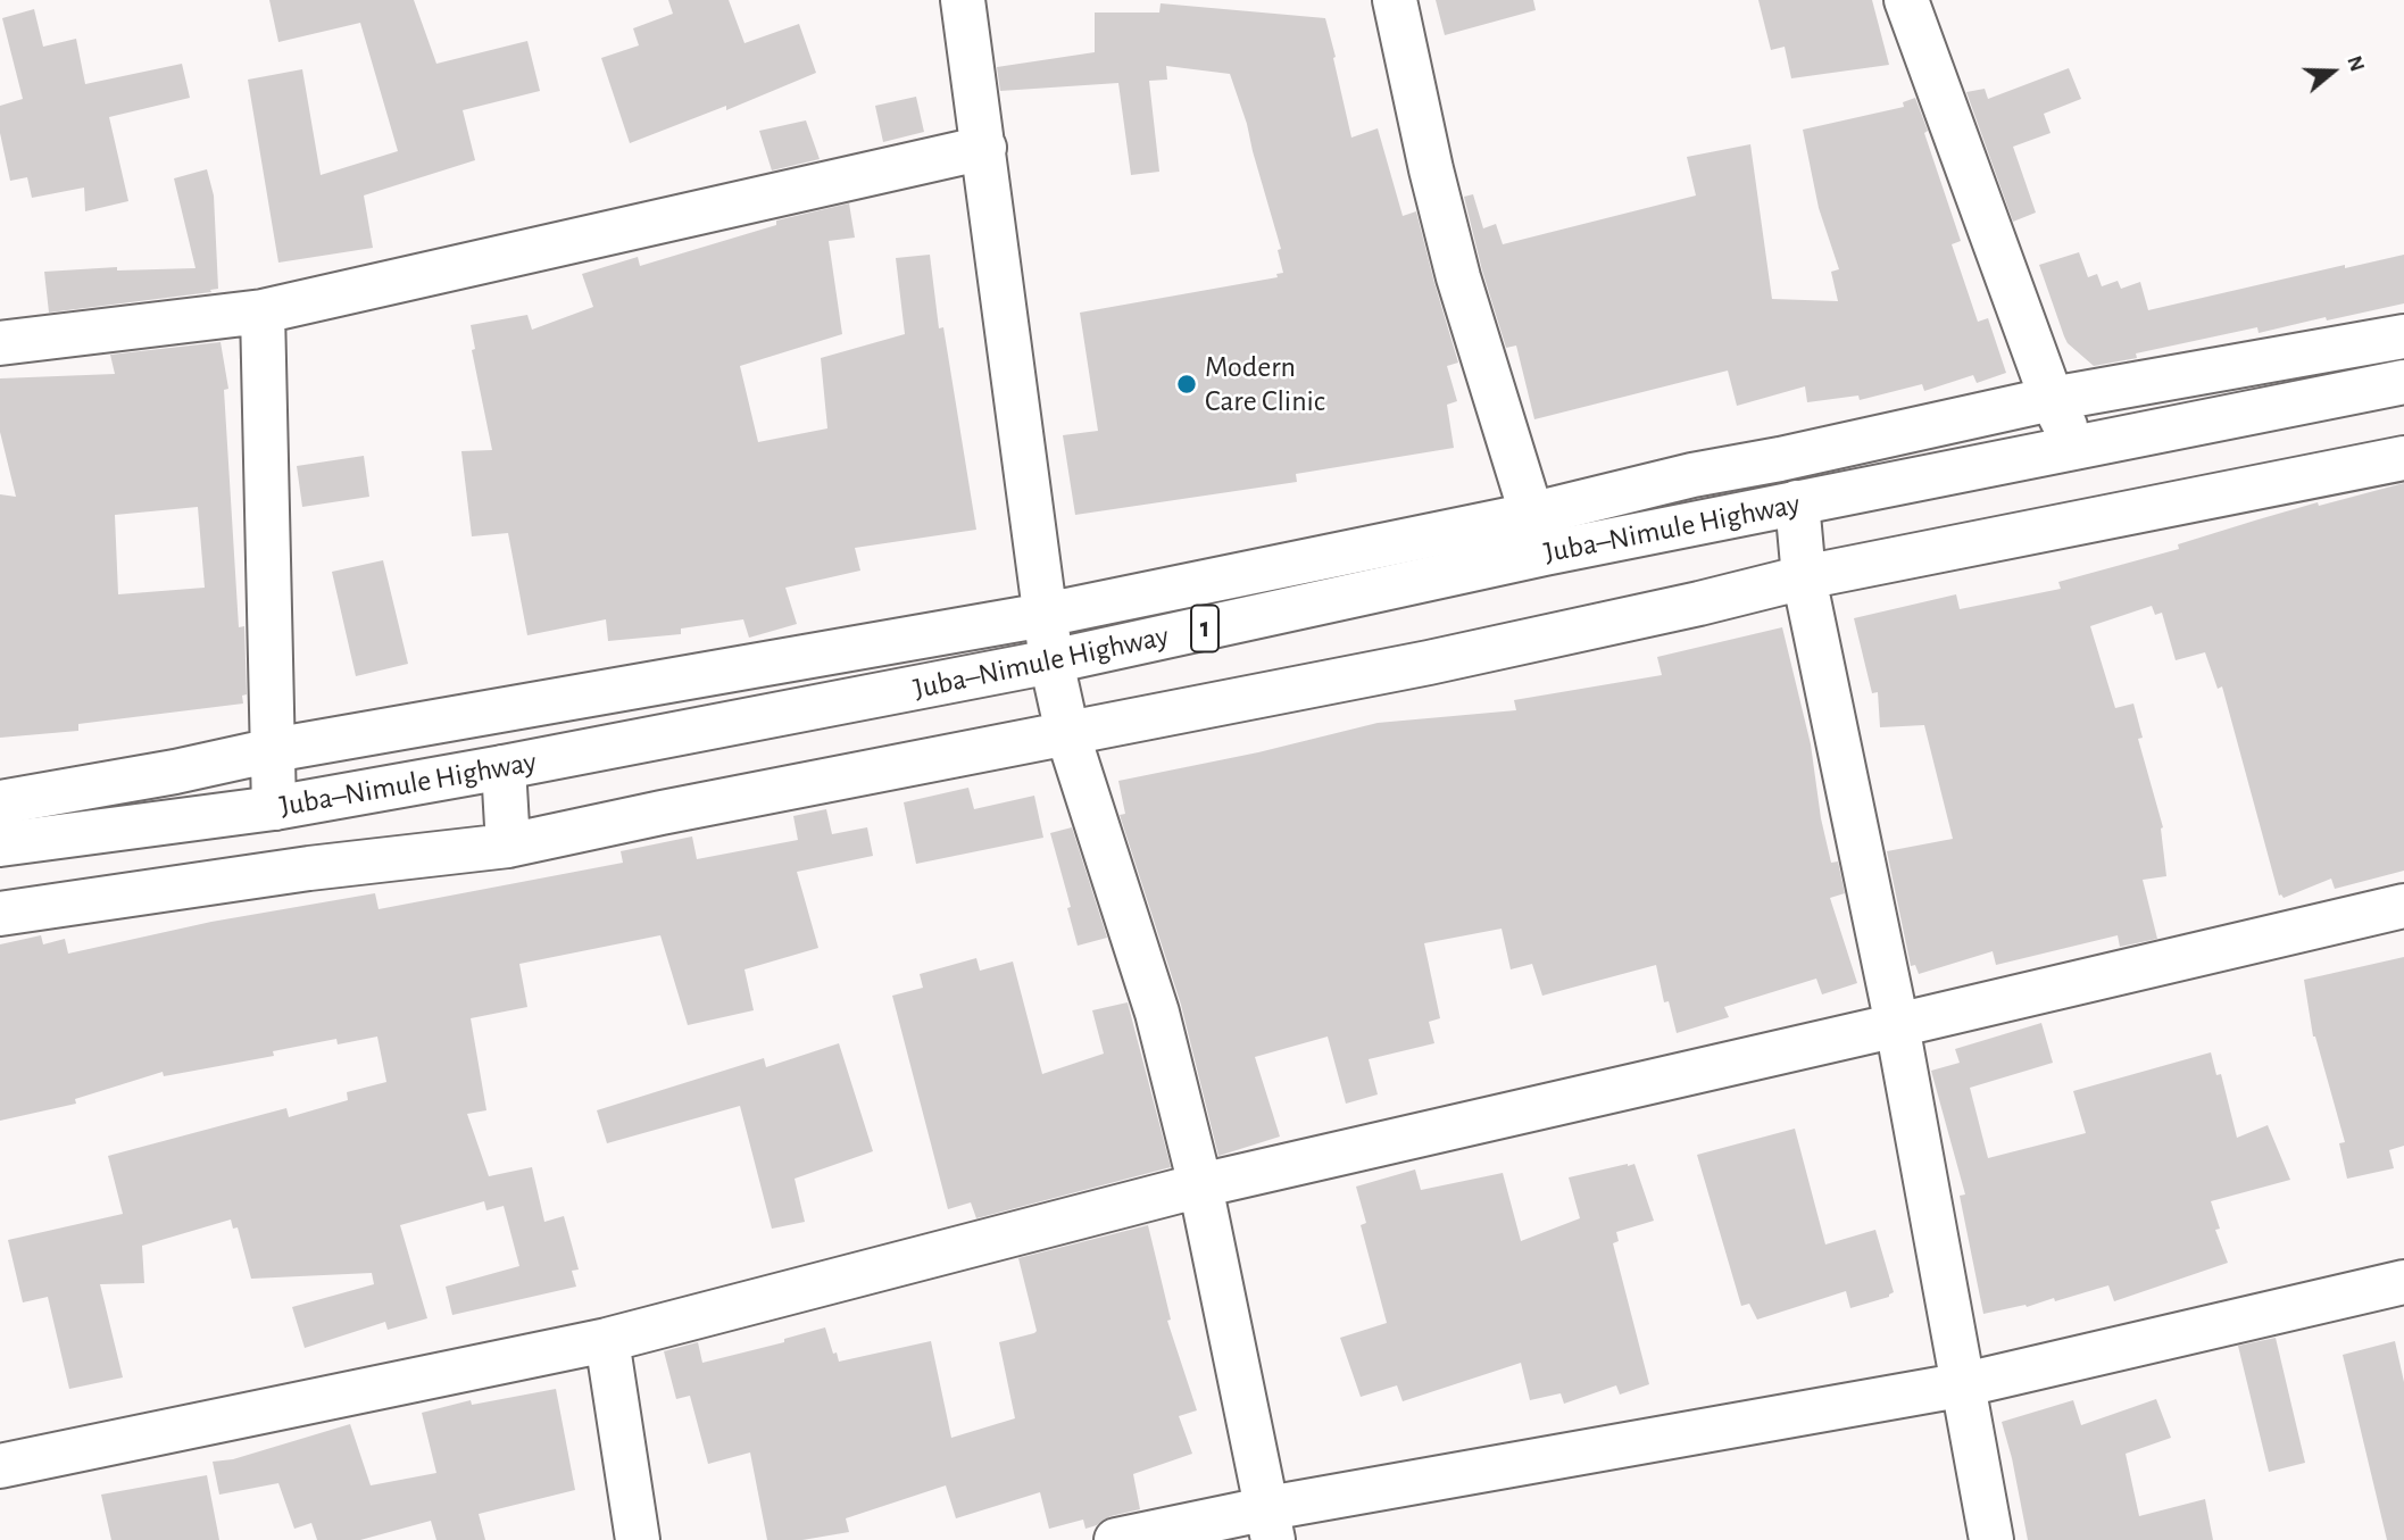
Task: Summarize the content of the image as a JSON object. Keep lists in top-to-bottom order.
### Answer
{
  "streets": {
    "street": ["Juba–Nimule Highway", "1"]
  },
  "places": ["Modern Care Clinic"],
  "north": "right"
}
